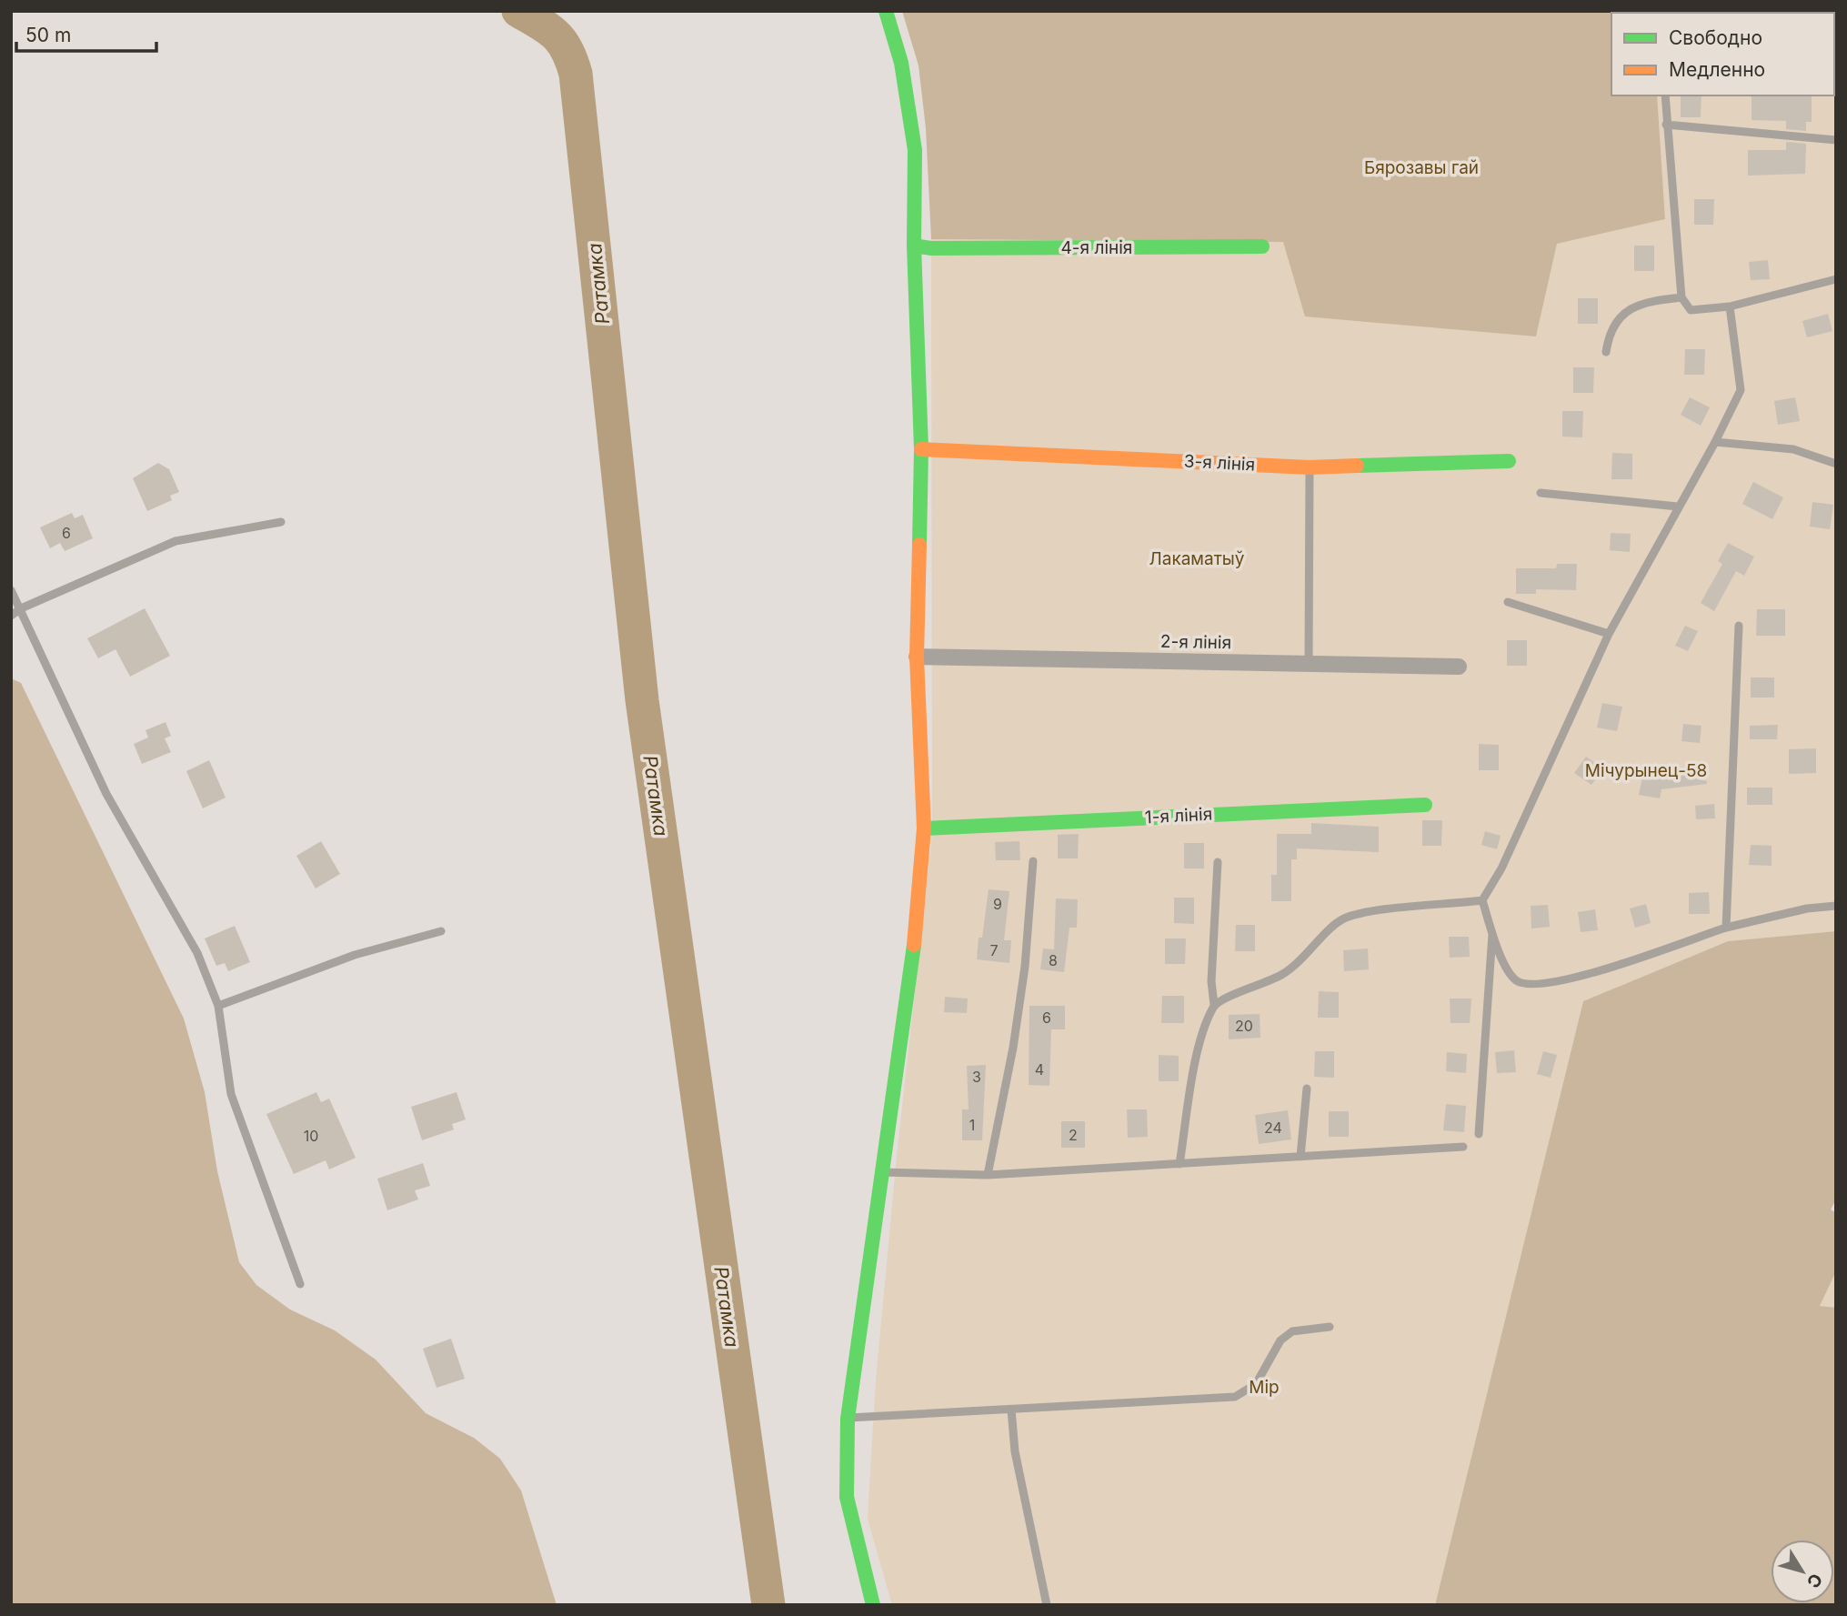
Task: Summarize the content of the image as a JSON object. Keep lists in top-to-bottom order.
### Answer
{
  "streets": {
    "street": [
      "4-я лінія",
      "3-я лінія",
      "2-я лінія",
      "1-я лінія"
    ]
  },
  "water": ["Ратамка"],
  "parks": [
    "Бярозавы гай",
    "Лакаматыў",
    "Мічурынец-58",
    "Мір"
  ],
  "house_numbers": [
    "6",
    "9",
    "7",
    "8",
    "6",
    "20",
    "4",
    "3",
    "1",
    "24",
    "2",
    "10"
  ],
  "legend": ["Свободно", "Медленно"],
  "scale_bar": "50 m",
  "north": "bottom right"
}
